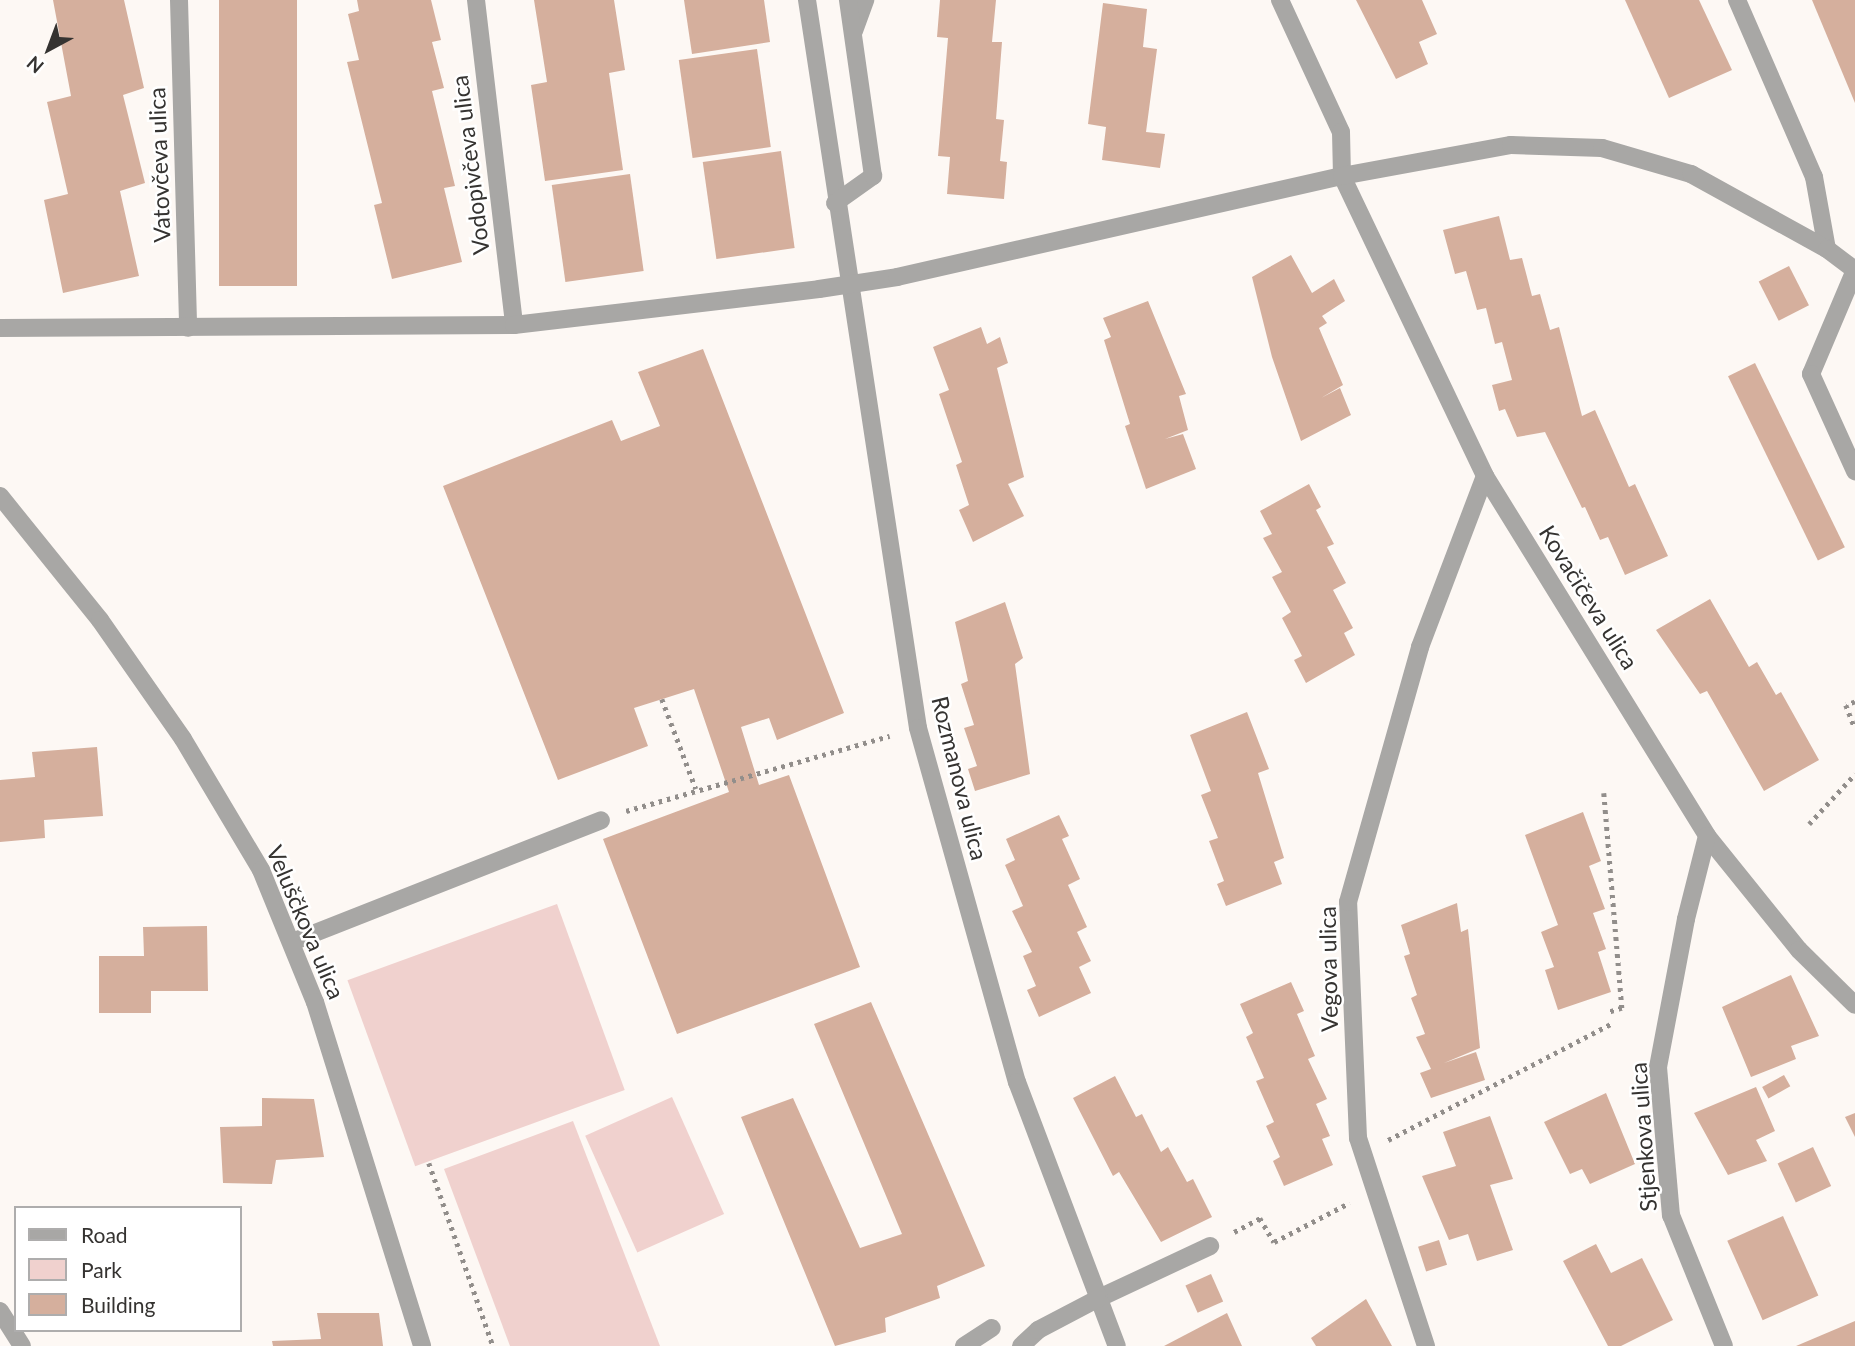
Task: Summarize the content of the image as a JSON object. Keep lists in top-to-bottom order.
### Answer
{
  "streets": {
    "street": [
      "Vatovčeva ulica",
      "Vodopivčeva ulica",
      "Kovačičeva ulica",
      "Rozmanova ulica",
      "Veluščkova ulica",
      "Vegova ulica",
      "Stjenkova ulica"
    ]
  },
  "crossings": [
    ["Kovačičeva ulica", "Vegova ulica"],
    ["Kovačičeva ulica", "Stjenkova ulica"]
  ],
  "legend": ["Road", "Park", "Building"],
  "north": "bottom left"
}
